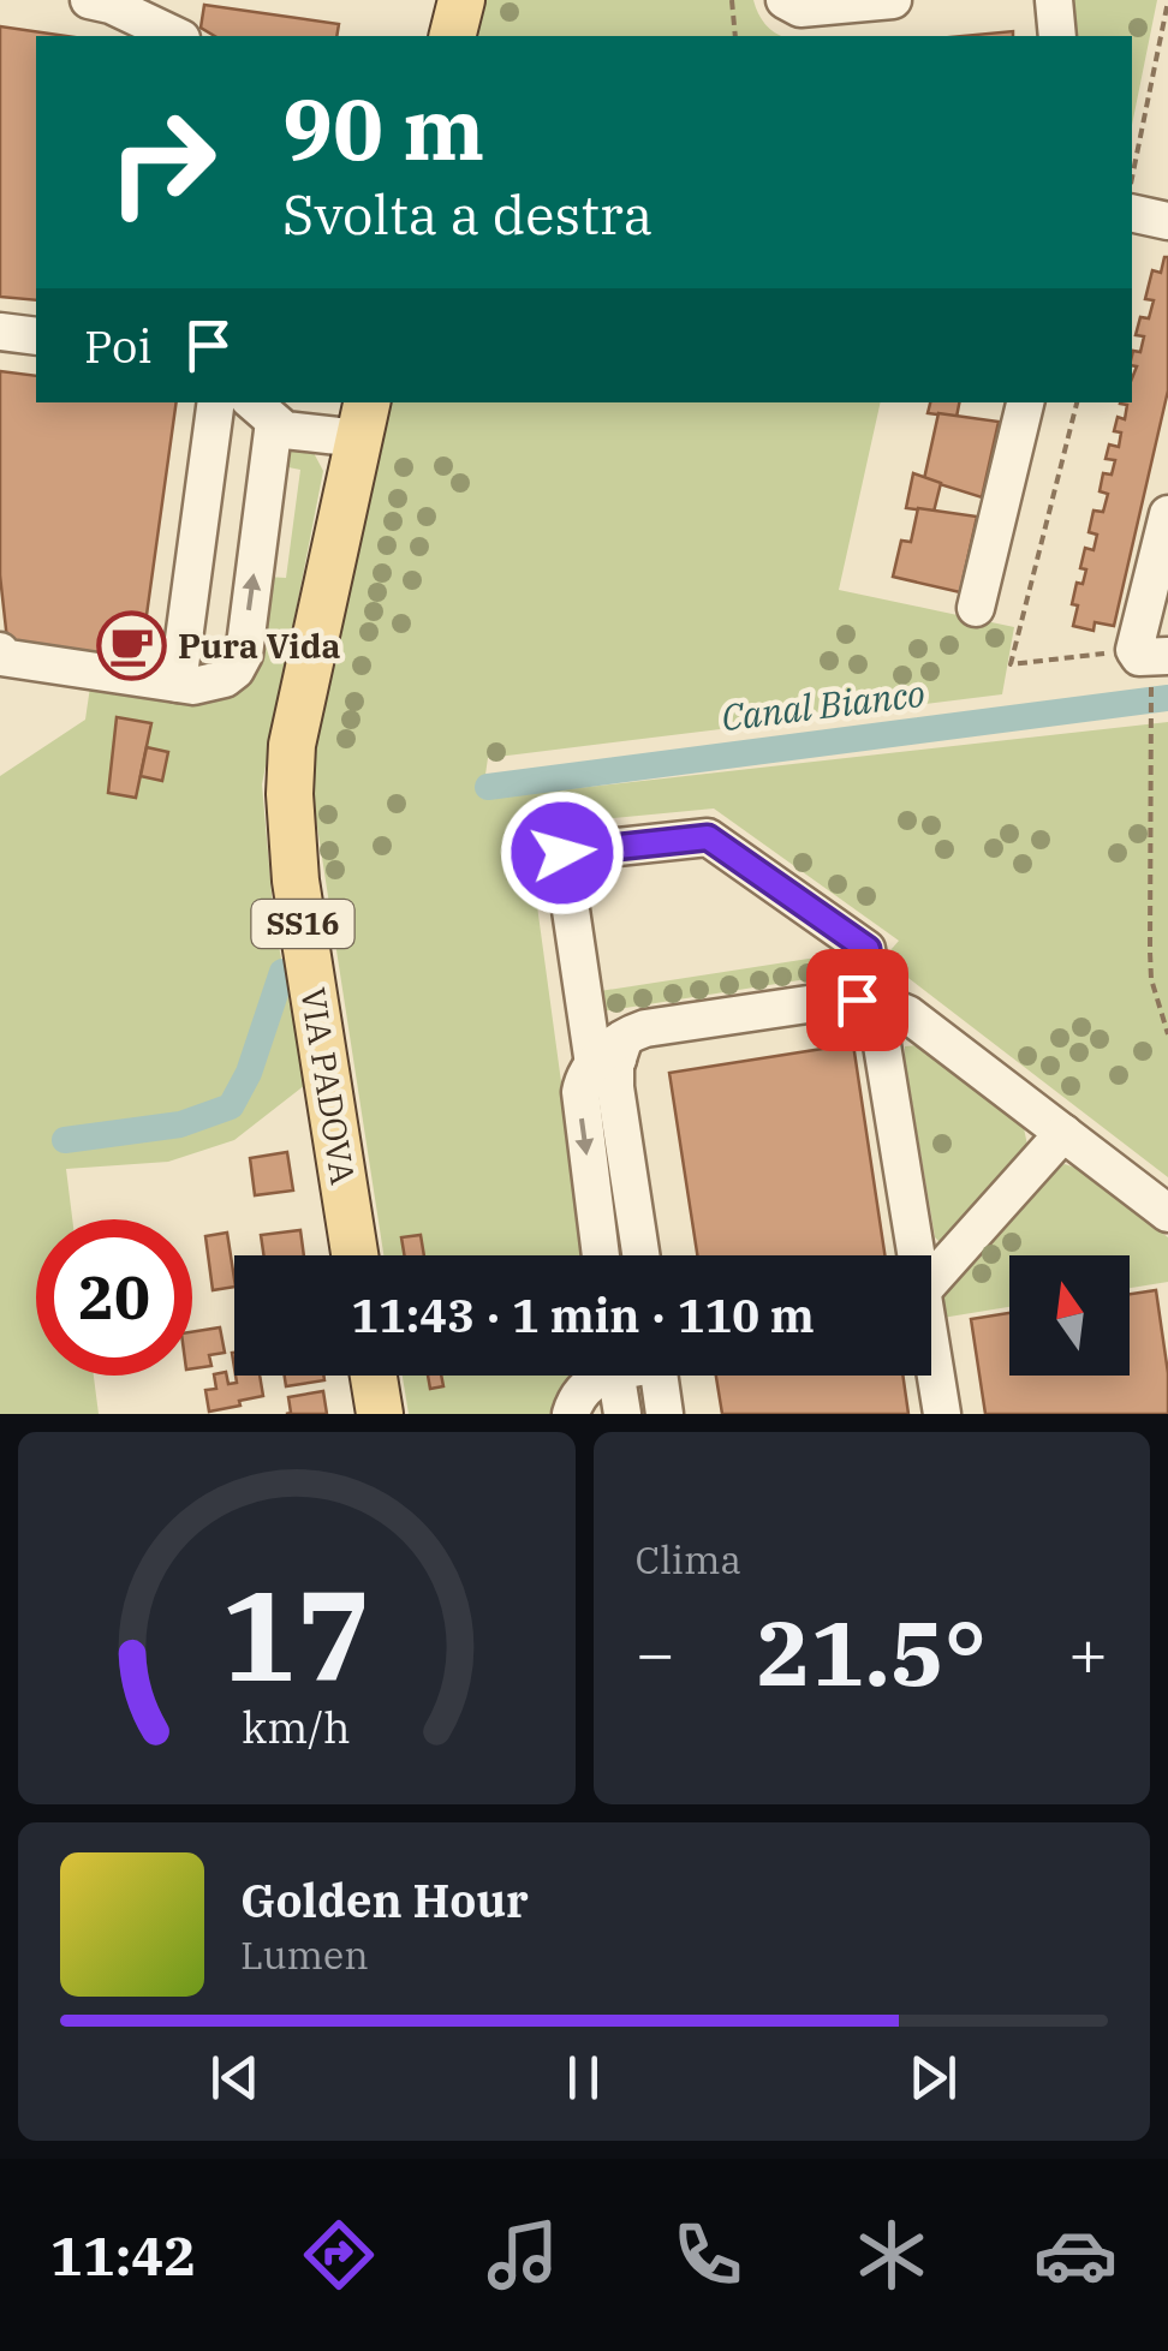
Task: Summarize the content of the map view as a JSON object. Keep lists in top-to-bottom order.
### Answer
{
  "streets": {
    "main road": ["SS16", "VIA PADOVA"]
  },
  "water": ["Canal Bianco"],
  "places": {
    "cafe": ["Pura Vida"]
  },
  "north": "top",
  "page": {
    "turn": ["90 m", "Svolta a destra"],
    "then": "Poi",
    "limit": "20",
    "trip": "11:43 · 1 min · 110 m",
    "tile": "Clima",
    "heat": ["−", "21.5°", "+"],
    "song": ["Golden Hour", "Lumen"],
    "tabs": "11:42",
    "gauge": ["17", "km/h"]
  }
}
